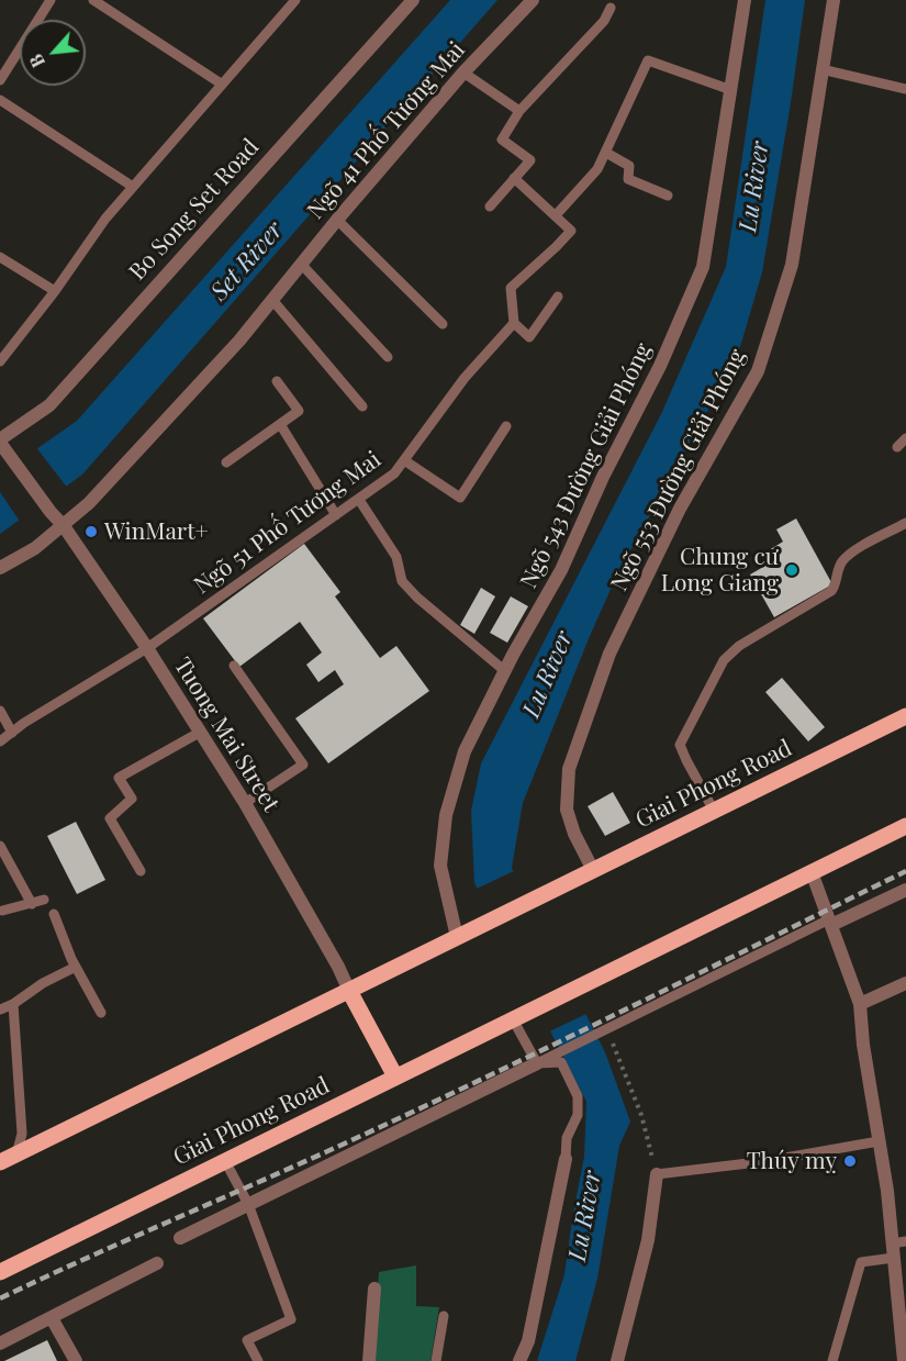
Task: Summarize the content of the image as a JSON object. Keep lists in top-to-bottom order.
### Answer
{
  "streets": {
    "main road": ["Giai Phong Road"],
    "street": [
      "Ngõ 41 Phố Tương Mai",
      "Bo Song Set Road",
      "Ngõ 543 Đường Giải Phóng",
      "Ngõ 553 Đường Giải Phóng",
      "Tuong Mai Street"
    ],
    "lane": ["Ngõ 51 Phố Tương Mai"]
  },
  "crossings": [
    ["Ngõ 41 Phố Tương Mai", "Tuong Mai Street"],
    ["Bo Song Set Road", "Tuong Mai Street"],
    ["Ngõ 543 Đường Giải Phóng", "Giai Phong Road"],
    ["Ngõ 553 Đường Giải Phóng", "Giai Phong Road"],
    ["Ngõ 51 Phố Tương Mai", "Tuong Mai Street"]
  ],
  "water": ["Lu River", "Set River"],
  "places": ["WinMart+", "Chung cư Long Giang", "Thúy mỵ"],
  "north": "bottom left"
}
